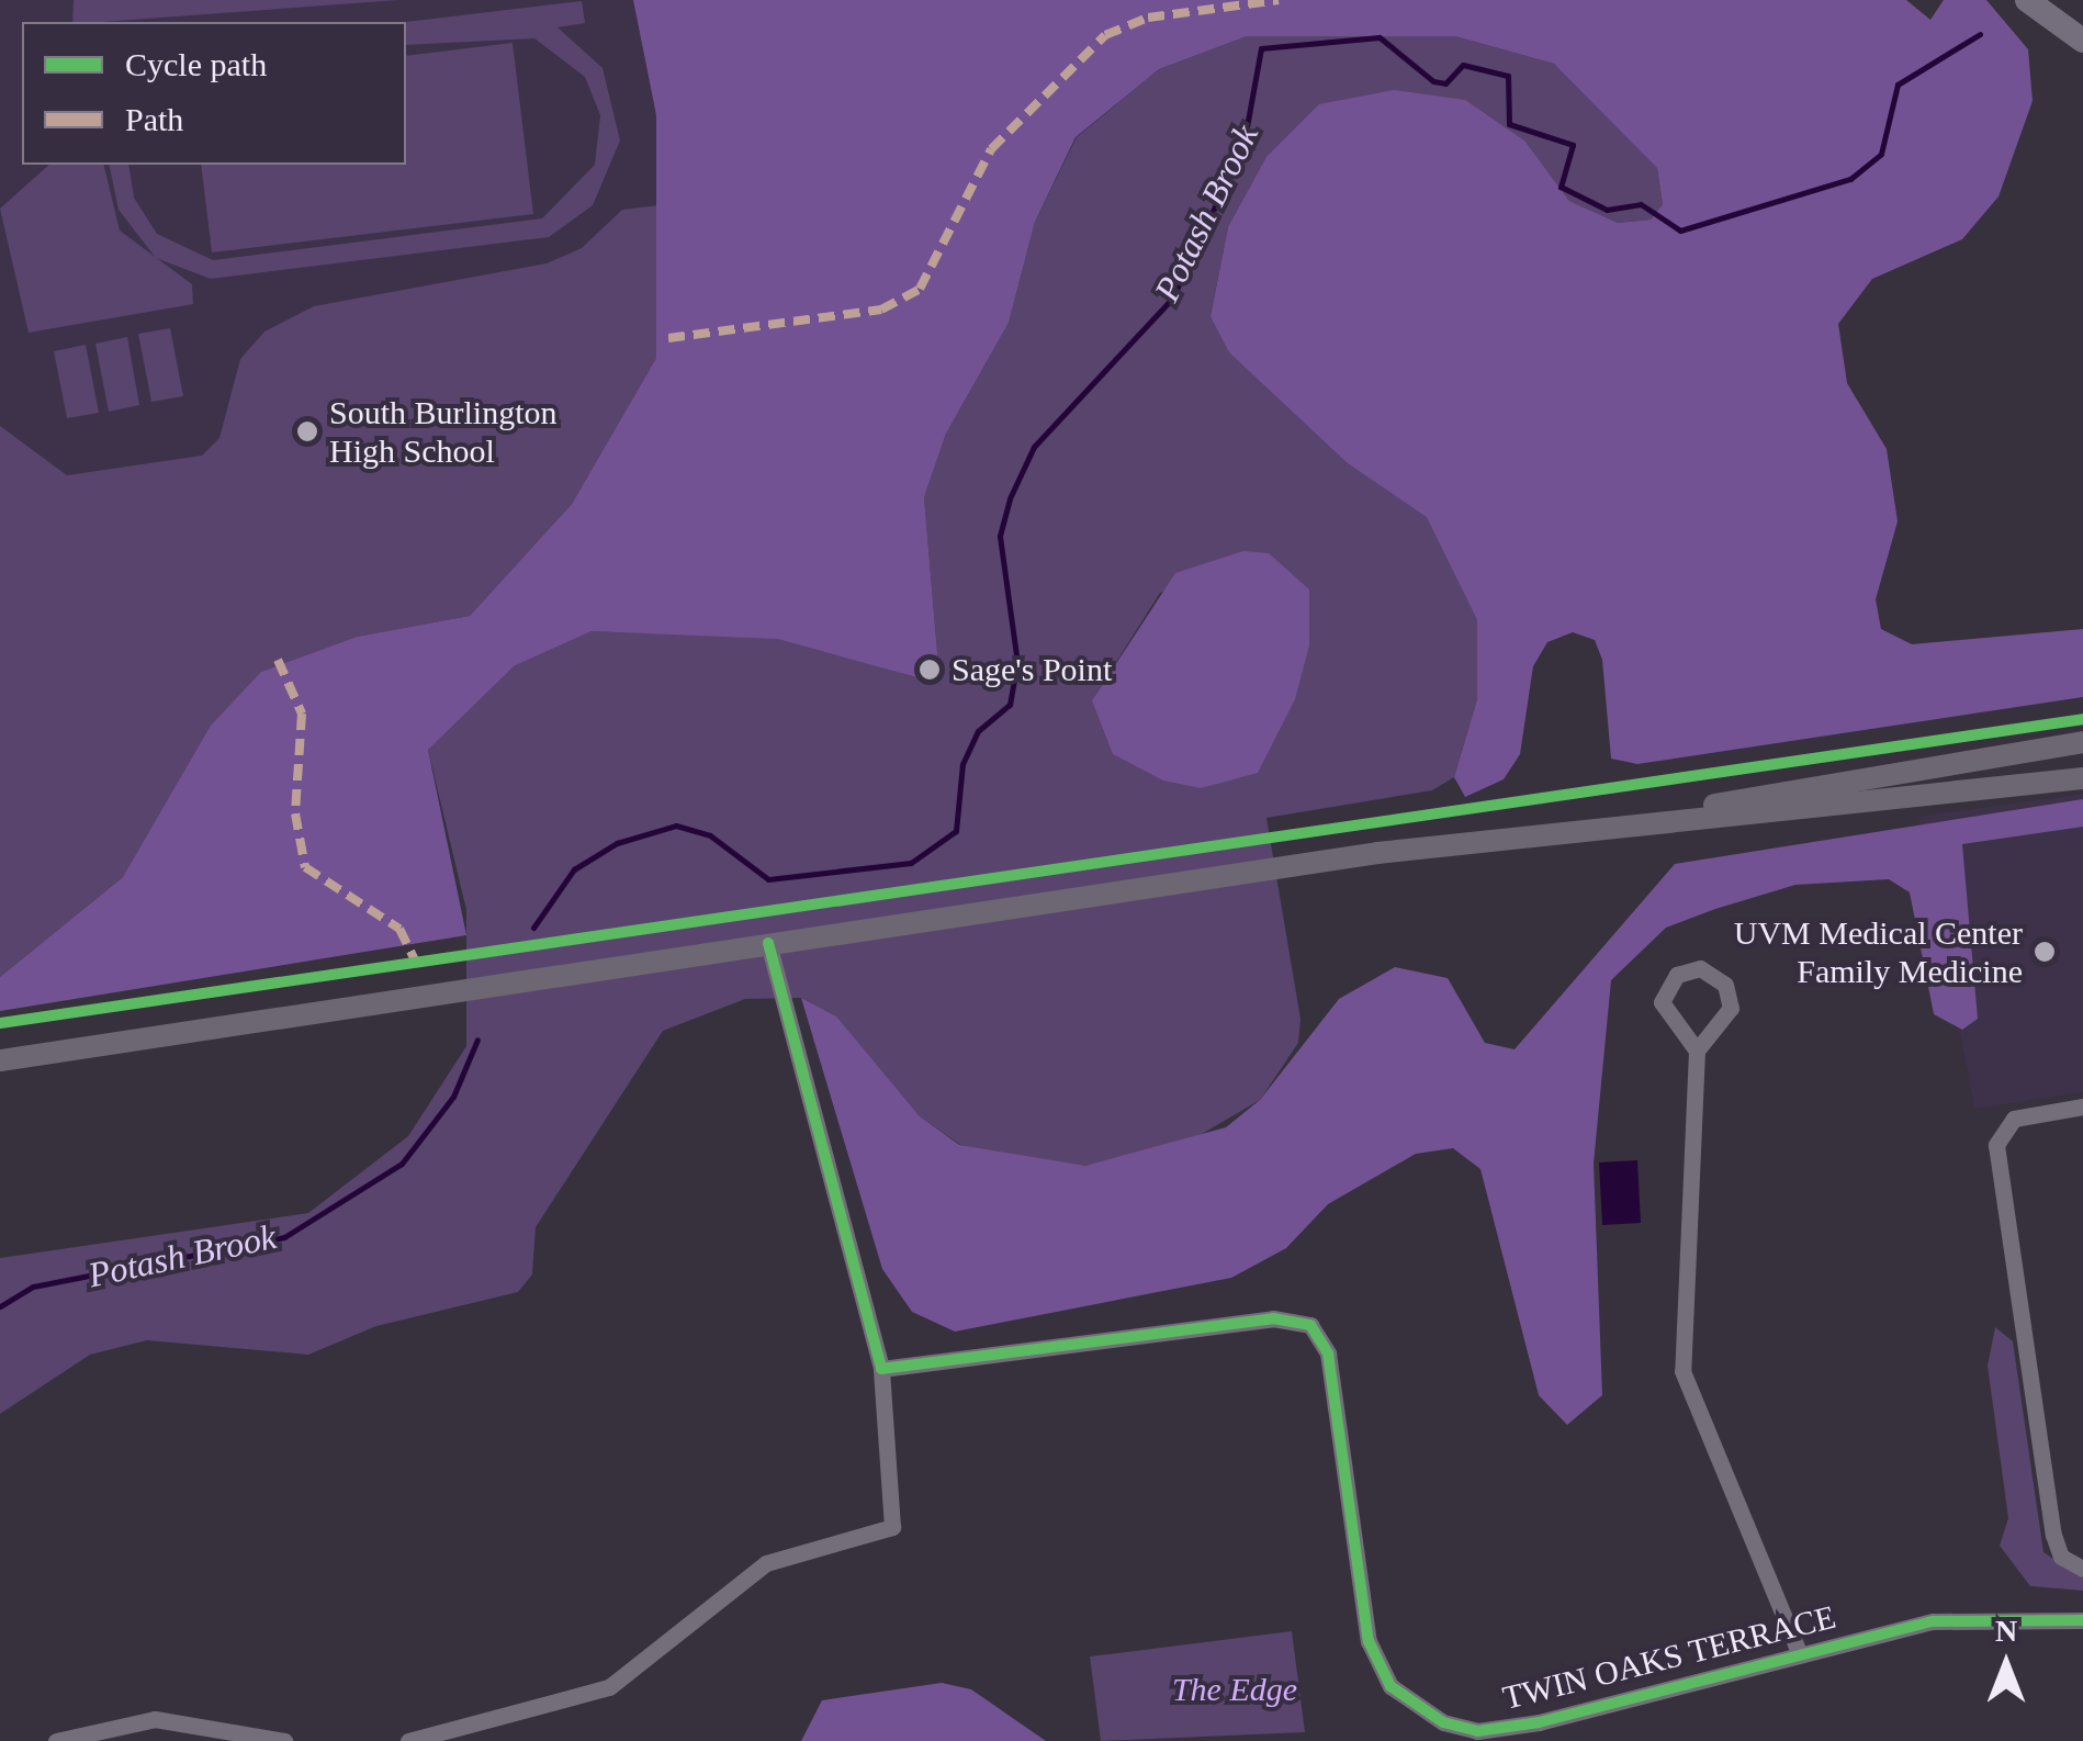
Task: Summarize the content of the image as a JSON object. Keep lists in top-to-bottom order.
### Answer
{
  "streets": {
    "street": ["TWIN OAKS TERRACE"]
  },
  "water": ["Potash Brook"],
  "parks": ["The Edge"],
  "places": ["South Burlington High School", "Sage's Point", "UVM Medical Center Family Medicine"],
  "legend": ["Cycle path", "Path"],
  "north": "top"
}
